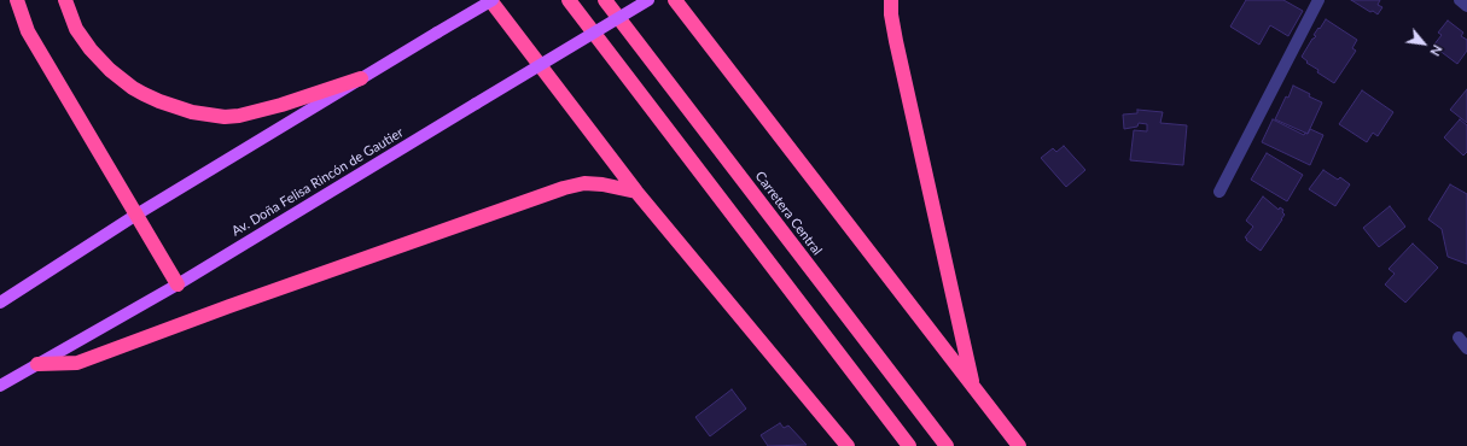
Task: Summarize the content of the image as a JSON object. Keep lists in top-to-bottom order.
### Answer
{
  "streets": {
    "highway": ["Carretera Central"],
    "main road": ["Av. Doña Felisa Rincón de Gautier"]
  },
  "north": "bottom right"
}
